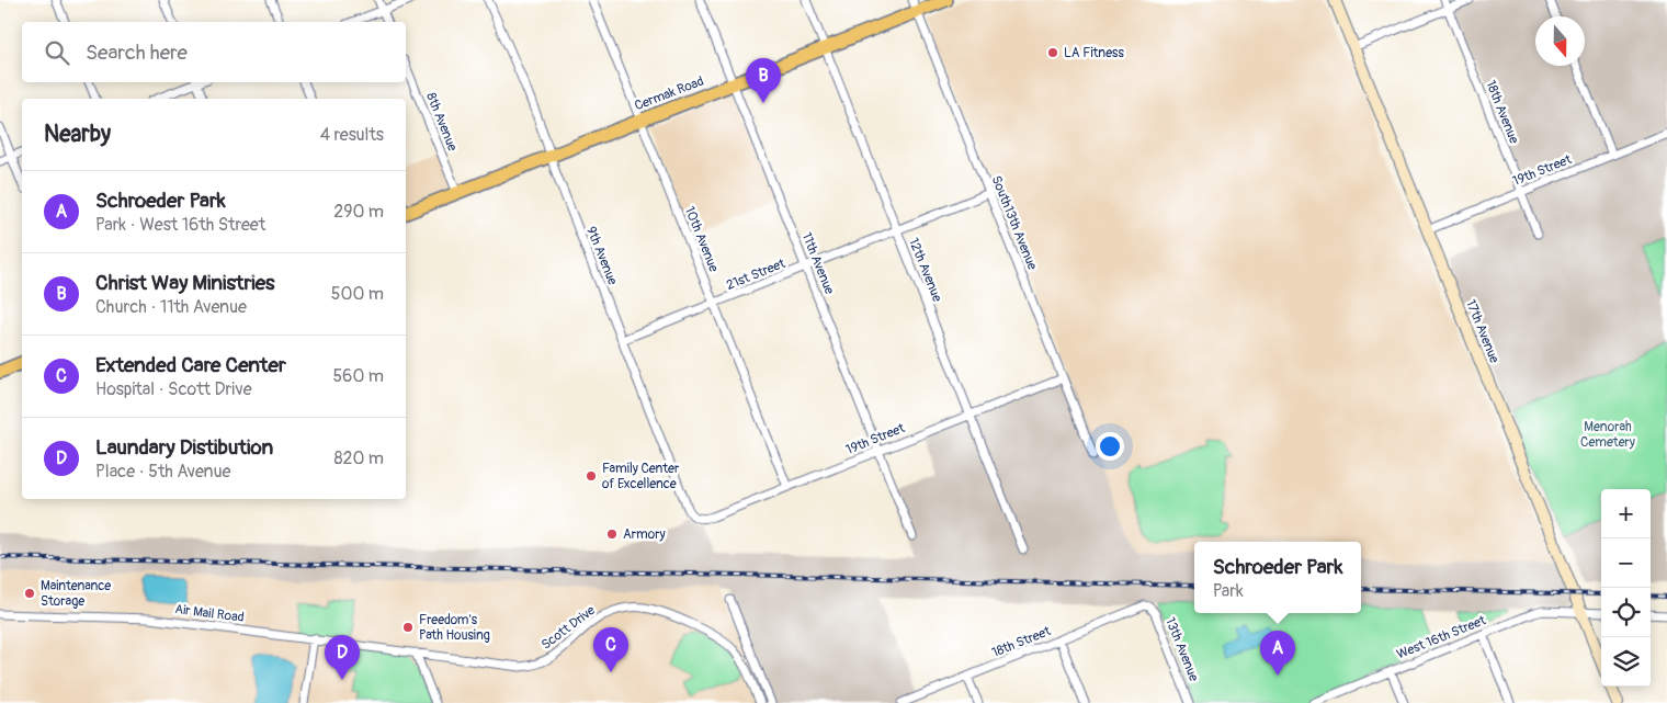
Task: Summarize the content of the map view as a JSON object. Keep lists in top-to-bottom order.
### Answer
{
  "streets": {
    "main road": ["Cermak Road"],
    "street": [
      "18th Avenue",
      "8th Avenue",
      "19th Street",
      "South13th Avenue",
      "10th Avenue",
      "9th Avenue",
      "11th Avenue",
      "12th Avenue",
      "21st Street",
      "17th Avenue",
      "Air Mail Road",
      "Scott Drive",
      "West 16th Street",
      "18th Street",
      "13th Avenue"
    ]
  },
  "crossings": [
    ["Cermak Road", "8th Avenue"],
    ["Cermak Road", "South13th Avenue"],
    ["Cermak Road", "10th Avenue"],
    ["Cermak Road", "9th Avenue"],
    ["Cermak Road", "11th Avenue"],
    ["Cermak Road", "12th Avenue"],
    ["18th Avenue", "19th Street"],
    ["19th Street", "South13th Avenue"],
    ["19th Street", "10th Avenue"],
    ["19th Street", "9th Avenue"],
    ["19th Street", "11th Avenue"],
    ["19th Street", "12th Avenue"],
    ["19th Street", "17th Avenue"],
    ["South13th Avenue", "21st Street"],
    ["10th Avenue", "21st Street"],
    ["9th Avenue", "21st Street"],
    ["11th Avenue", "21st Street"],
    ["12th Avenue", "21st Street"],
    ["17th Avenue", "West 16th Street"],
    ["Air Mail Road", "Scott Drive"],
    ["18th Street", "13th Avenue"]
  ],
  "parks": ["Menorah Cemetery"],
  "places": [
    "LA Fitness",
    "Family Center of Excellence",
    "Armory",
    "Maintenance Storage",
    "Freedom's Path Housing"
  ],
  "north": "bottom",
  "page": {
    "search": "Search here",
    "pins": [
      "B",
      "C",
      "A",
      "D"
    ],
    "heading": ["Nearby", "4 results"],
    "list": [
      {
        "mark": "A",
        "name": "Schroeder Park",
        "note": "Park · West 16th Street",
        "value": "290 m"
      },
      {
        "mark": "B",
        "name": "Christ Way Ministries",
        "note": "Church · 11th Avenue",
        "value": "500 m"
      },
      {
        "mark": "C",
        "name": "Extended Care Center",
        "note": "Hospital · Scott Drive",
        "value": "560 m"
      },
      {
        "mark": "D",
        "name": "Laundary Distibution",
        "note": "Place · 5th Avenue",
        "value": "820 m"
      }
    ],
    "map_buttons": ["+", "−"],
    "popup": ["Schroeder Park", "Park"]
  }
}
